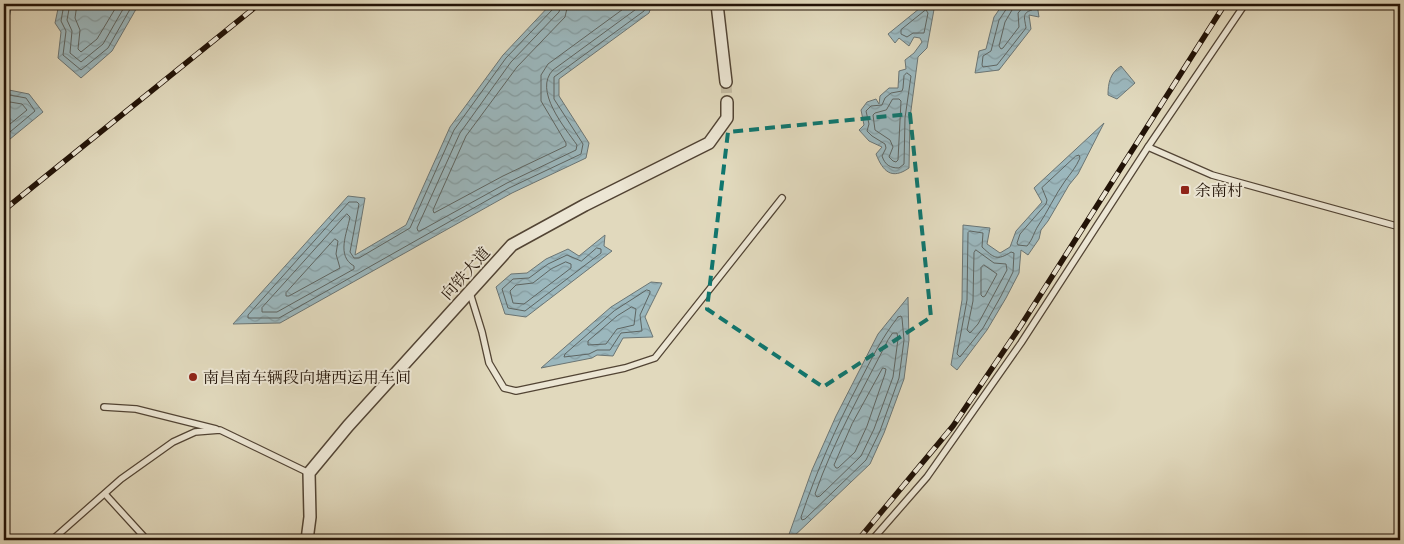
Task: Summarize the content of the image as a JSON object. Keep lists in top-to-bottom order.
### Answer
{
  "streets": {
    "street": ["向铁大道"]
  },
  "places": {
    "transit": ["余南村"],
    "other": ["南昌南车辆段向塘西运用车间"]
  }
}
